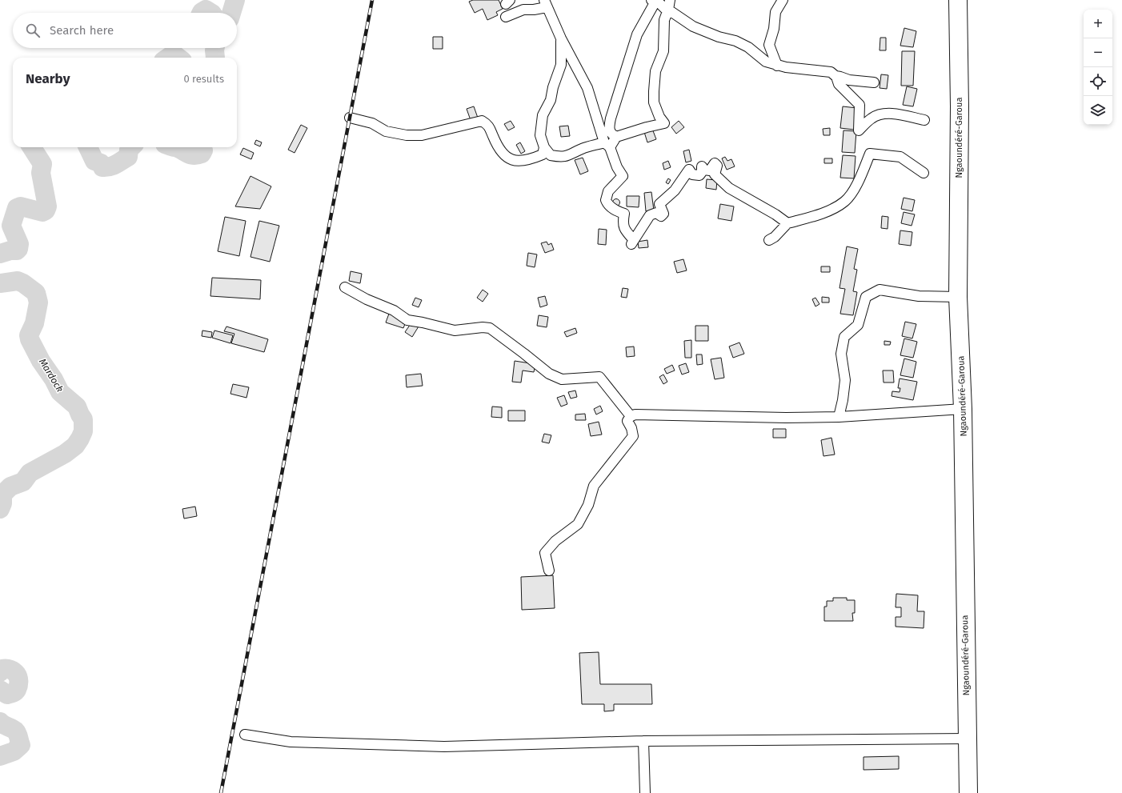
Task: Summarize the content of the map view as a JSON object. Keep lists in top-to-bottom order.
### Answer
{
  "streets": {
    "highway": ["Ngaoundéré-Garoua"]
  },
  "water": ["Mardock"],
  "page": {
    "map_buttons": ["+", "−"],
    "search": "Search here",
    "heading": ["Nearby", "0 results"]
  }
}
